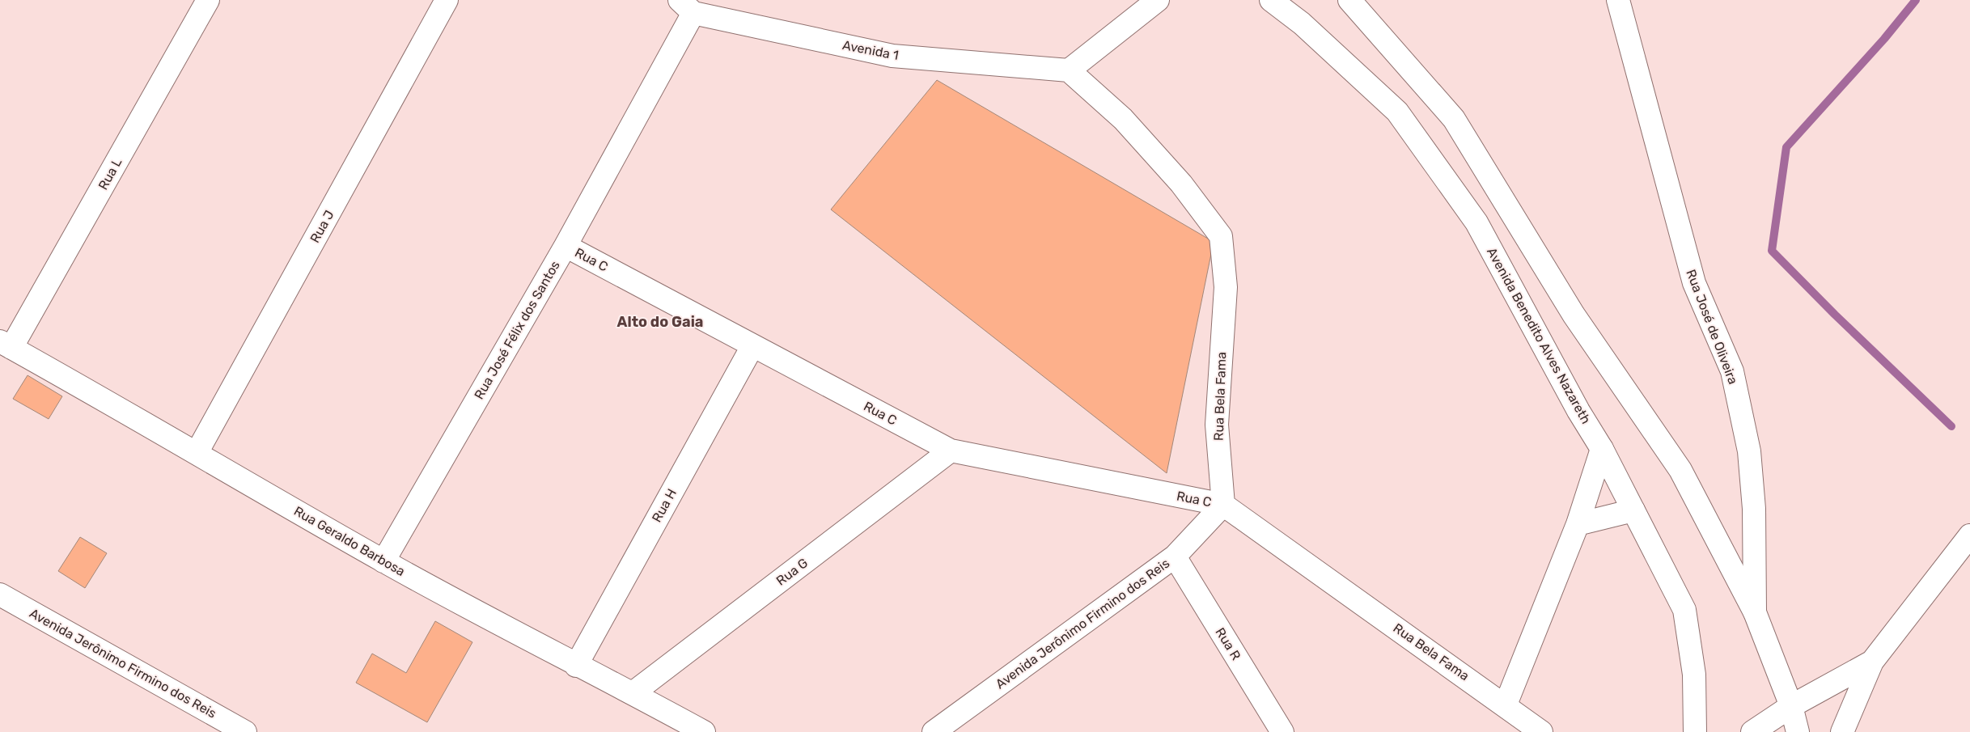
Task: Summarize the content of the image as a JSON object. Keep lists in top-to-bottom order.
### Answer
{
  "streets": {
    "street": [
      "Avenida 1",
      "Rua L",
      "Rua J",
      "Rua C",
      "Rua José de Oliveira",
      "Rua José Félix dos Santos",
      "Avenida Benedito Alves Nazareth",
      "Rua Bela Fama",
      "Rua H",
      "Rua Geraldo Barbosa",
      "Rua G",
      "Avenida Jerônimo Firmino dos Reis",
      "Rua R"
    ]
  },
  "crossings": [
    ["Avenida 1", "Rua José Félix dos Santos"],
    ["Avenida 1", "Rua Bela Fama"],
    ["Rua L", "Rua Geraldo Barbosa"],
    ["Rua J", "Rua Geraldo Barbosa"],
    ["Rua C", "Rua José Félix dos Santos"],
    ["Rua C", "Rua Bela Fama"],
    ["Rua C", "Rua H"],
    ["Rua C", "Rua G"],
    ["Rua C", "Avenida Jerônimo Firmino dos Reis"],
    ["Rua José Félix dos Santos", "Rua Geraldo Barbosa"],
    ["Rua Bela Fama", "Avenida Jerônimo Firmino dos Reis"],
    ["Rua H", "Rua Geraldo Barbosa"],
    ["Rua Geraldo Barbosa", "Rua G"],
    ["Avenida Jerônimo Firmino dos Reis", "Rua R"]
  ],
  "districts": ["Alto do Gaia"]
}
